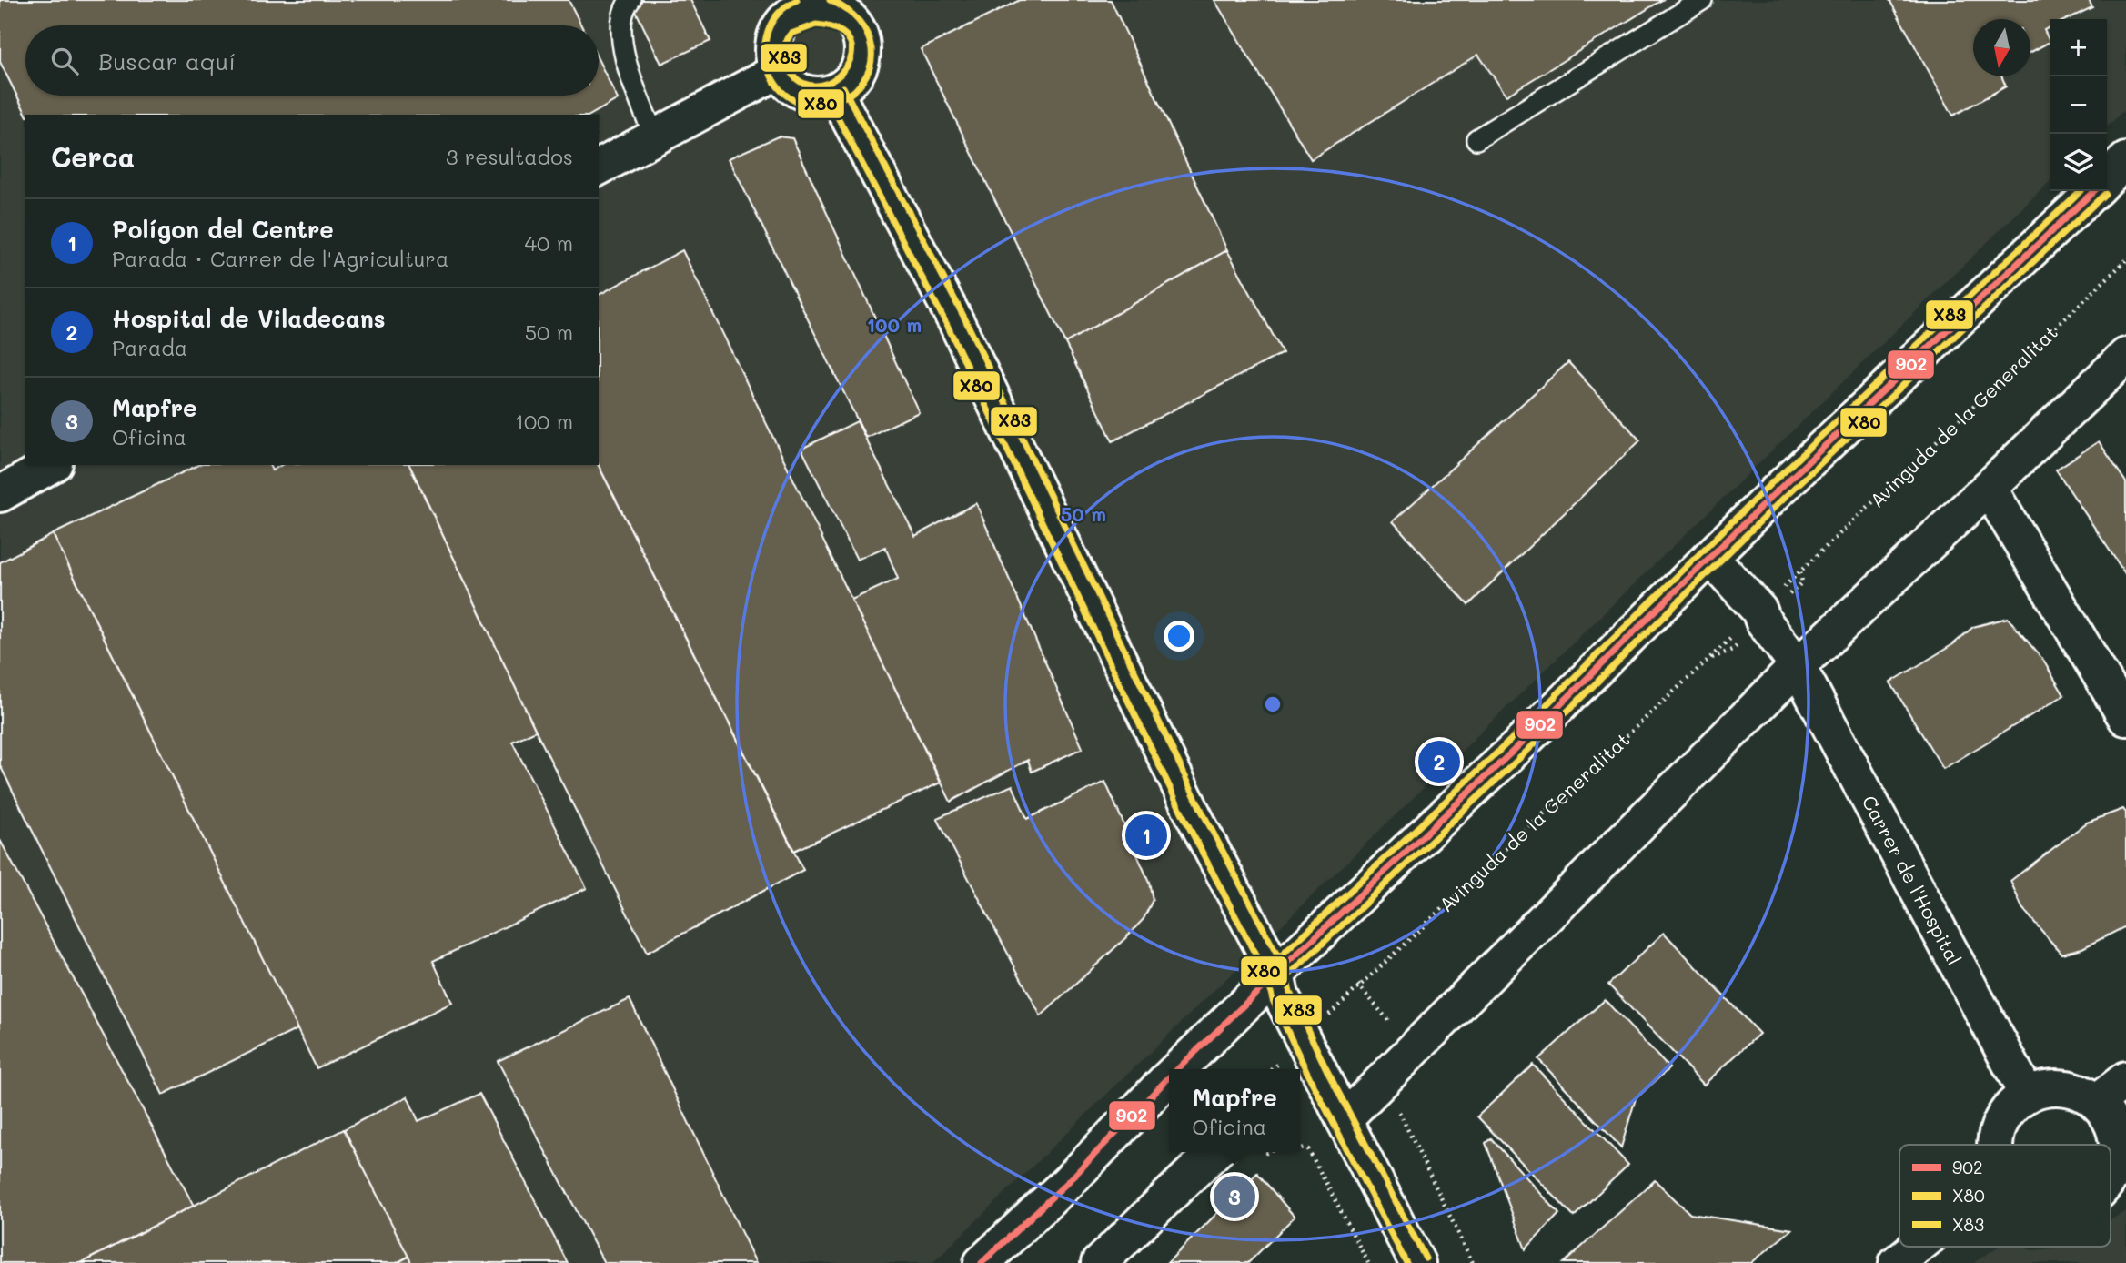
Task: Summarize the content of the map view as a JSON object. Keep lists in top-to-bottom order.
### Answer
{
  "streets": {
    "street": ["Carrer de l'Hospital"],
    "path": ["Avinguda de la Generalitat"]
  },
  "lines": ["transit line X80", "transit line X83", "transit line 902"],
  "legend": ["902", "X80", "X83"],
  "north": "bottom",
  "page": {
    "map_buttons": ["+", "−"],
    "search": "Buscar aquí",
    "heading": ["Cerca", "3 resultados"],
    "list": [
      {
        "mark": "1",
        "name": "Polígon del Centre",
        "note": "Parada · Carrer de l'Agricultura",
        "value": "40 m"
      },
      {
        "mark": "2",
        "name": "Hospital de Viladecans",
        "note": "Parada",
        "value": "50 m"
      },
      {
        "mark": "3",
        "name": "Mapfre",
        "note": "Oficina",
        "value": "100 m"
      }
    ],
    "pins": ["2", "1", "3"],
    "popup": ["Mapfre", "Oficina"]
  },
  "rings": ["100 m", "50 m"]
}
